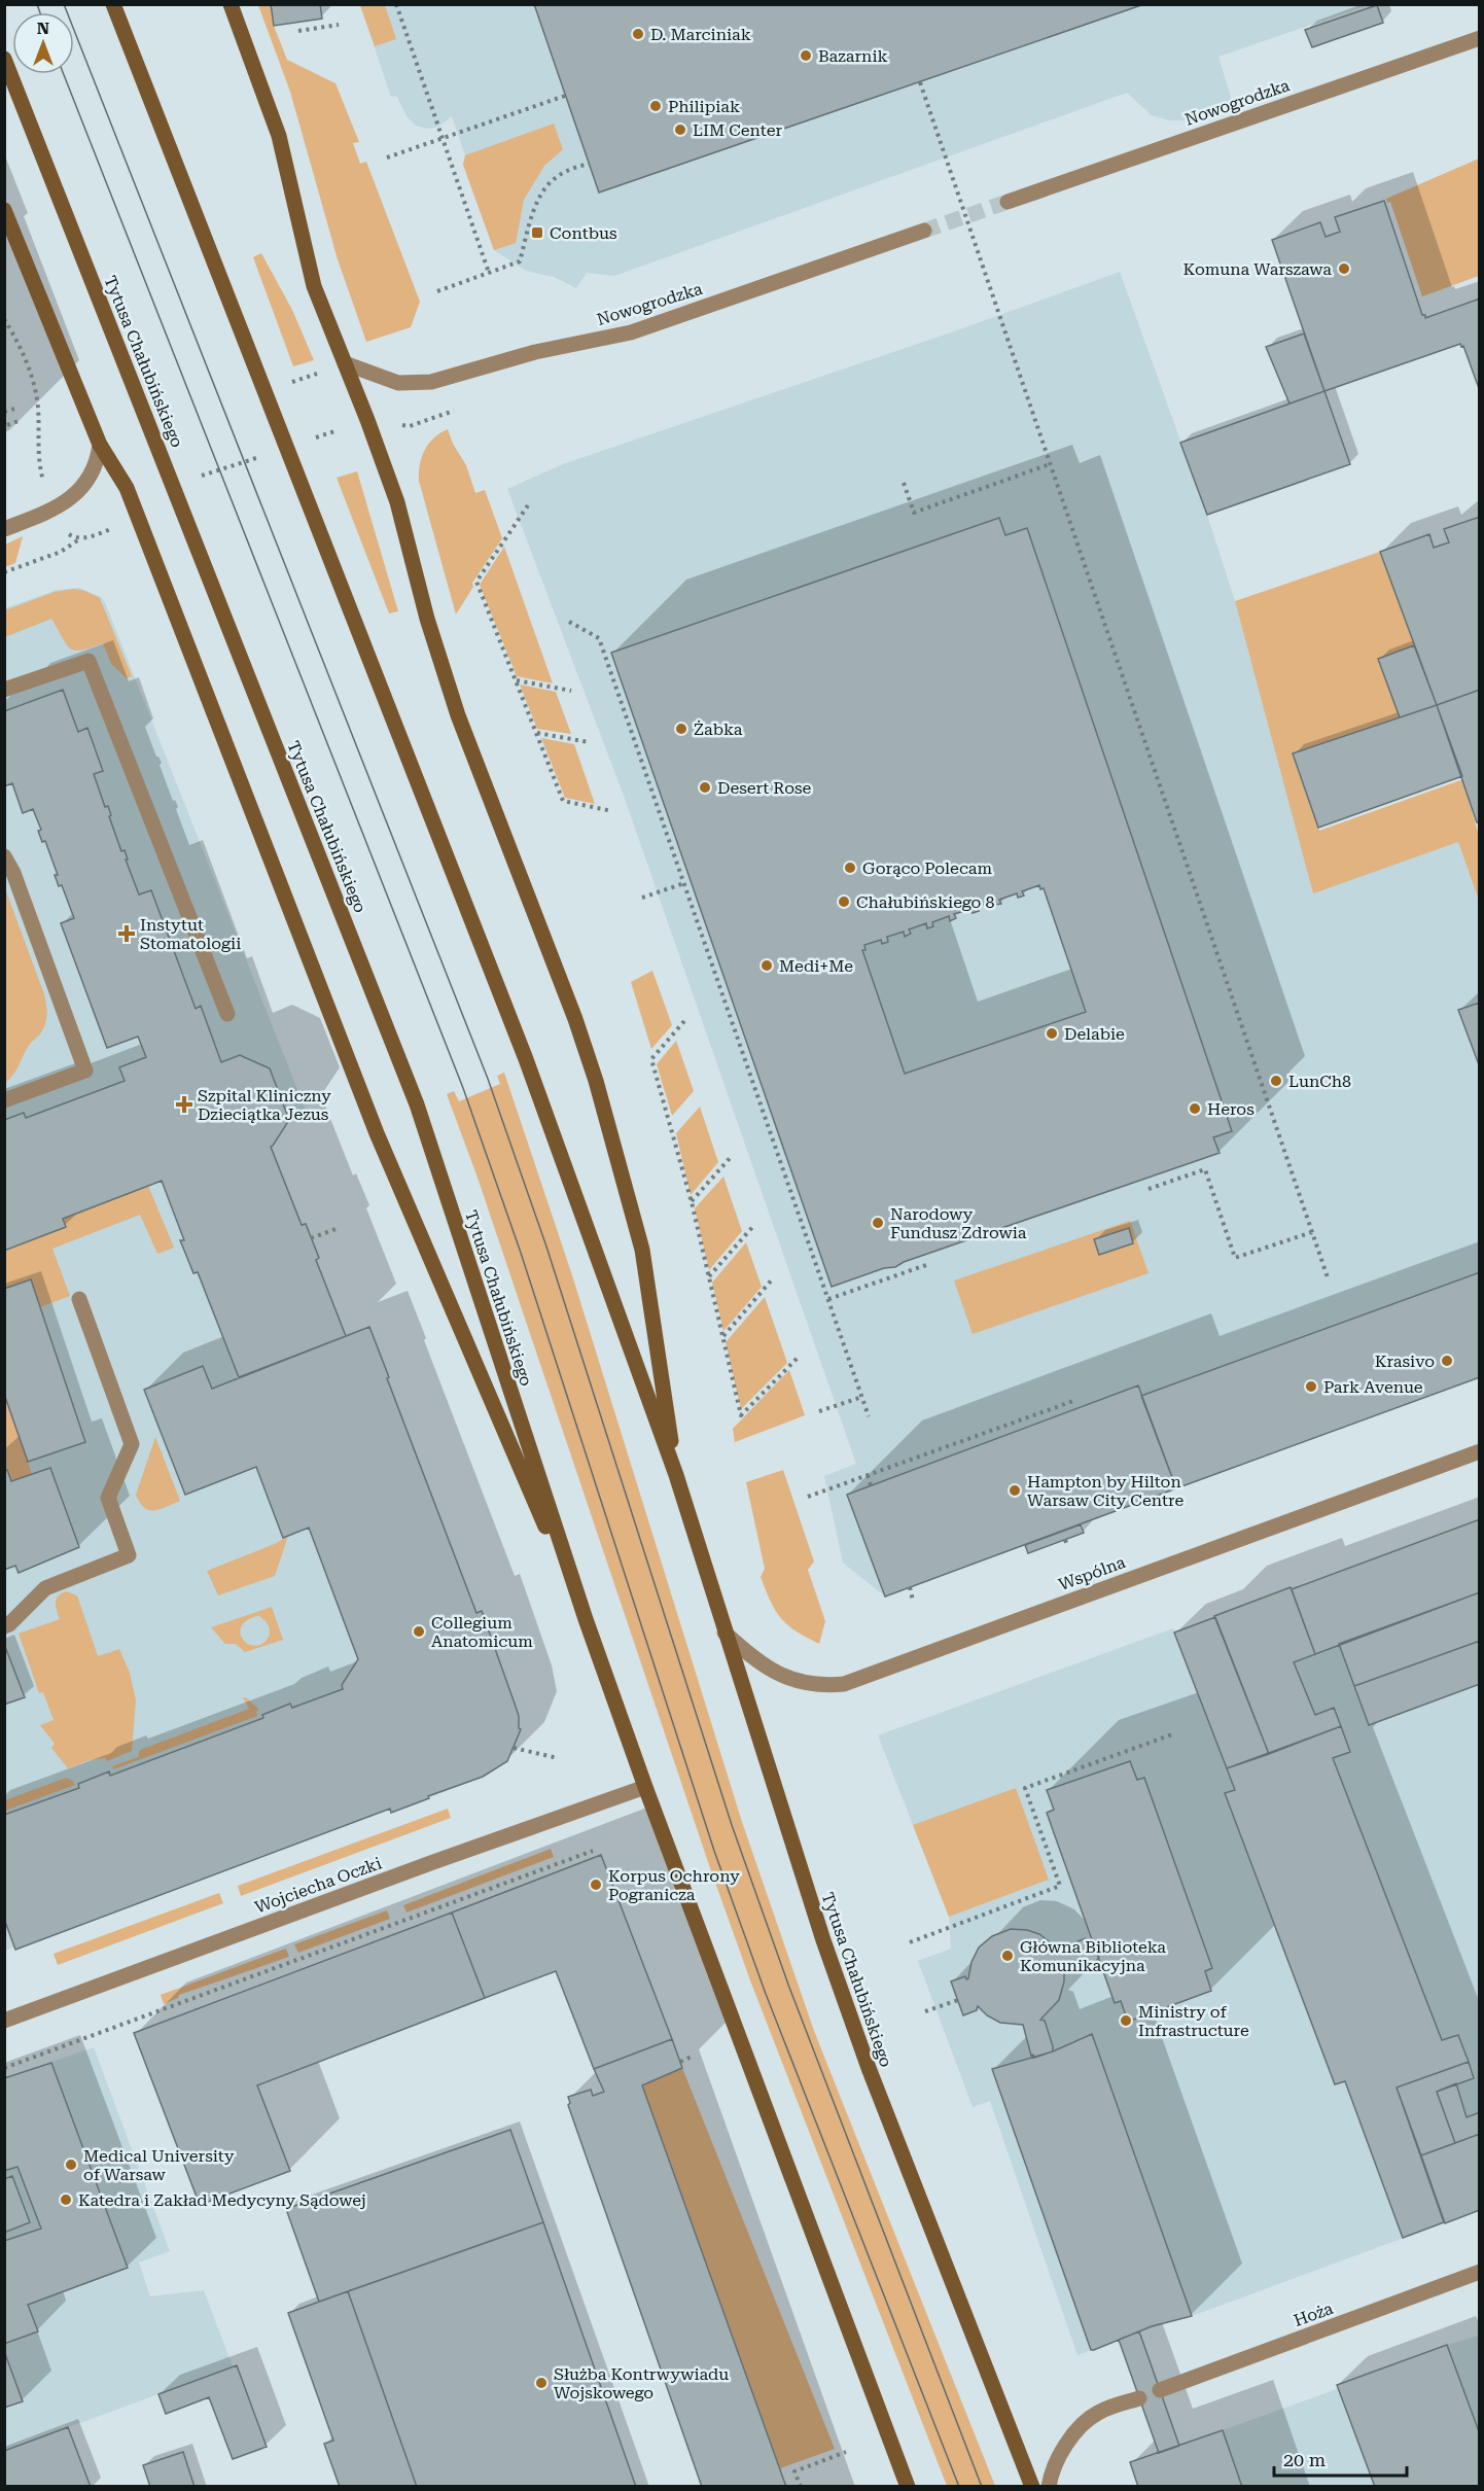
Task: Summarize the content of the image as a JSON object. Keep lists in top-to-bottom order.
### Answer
{
  "streets": {
    "main road": ["Tytusa Chałubińskiego"],
    "street": [
      "Nowogrodzka",
      "Wspólna",
      "Wojciecha Oczki",
      "Hoża"
    ]
  },
  "crossings": [
    ["Nowogrodzka", "Tytusa Chałubińskiego"],
    ["Tytusa Chałubińskiego", "Wspólna"],
    ["Tytusa Chałubińskiego", "Wojciecha Oczki"]
  ],
  "places": {
    "other": [
      "D. Marciniak",
      "Bazarnik",
      "Philipiak",
      "LIM Center",
      "Komuna Warszawa",
      "Żabka",
      "Desert Rose",
      "Gorąco Polecam",
      "Chałubińskiego 8",
      "Medi+Me",
      "Delabie",
      "LunCh8",
      "Heros",
      "Narodowy Fundusz Zdrowia",
      "Krasivo",
      "Park Avenue",
      "Hampton by Hilton Warsaw City Centre",
      "Collegium Anatomicum",
      "Korpus Ochrony Pogranicza",
      "Główna Biblioteka Komunikacyjna",
      "Ministry of Infrastructure",
      "Medical University of Warsaw",
      "Katedra i Zakład Medycyny Sądowej",
      "Służba Kontrwywiadu Wojskowego"
    ],
    "transit": ["Contbus"],
    "health": ["Instytut Stomatologii", "Szpital Kliniczny Dzieciątka Jezus"]
  },
  "scale_bar": "20 m",
  "north": "top"
}
